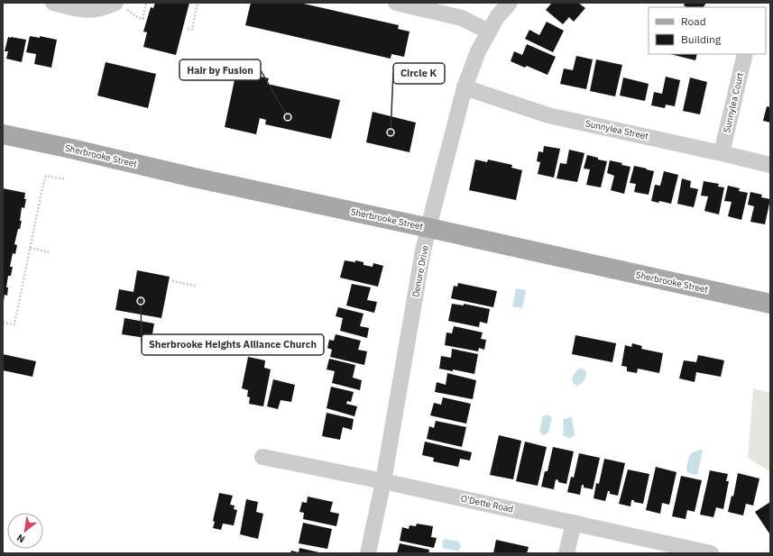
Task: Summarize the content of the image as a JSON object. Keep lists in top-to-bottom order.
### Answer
{
  "streets": {
    "main road": ["Sherbrooke Street"],
    "street": [
      "Sunnylea Court",
      "Sunnylea Street",
      "Denure Drive",
      "O'Dette Road"
    ]
  },
  "crossings": [
    ["Sunnylea Court", "Sunnylea Street"],
    ["Sunnylea Street", "Denure Drive"],
    ["Sherbrooke Street", "Denure Drive"],
    ["Denure Drive", "O'Dette Road"]
  ],
  "places": ["Hair by Fusion", "Circle K", "Sherbrooke Heights Alliance Church"],
  "legend": ["Road", "Building"],
  "north": "bottom left"
}
